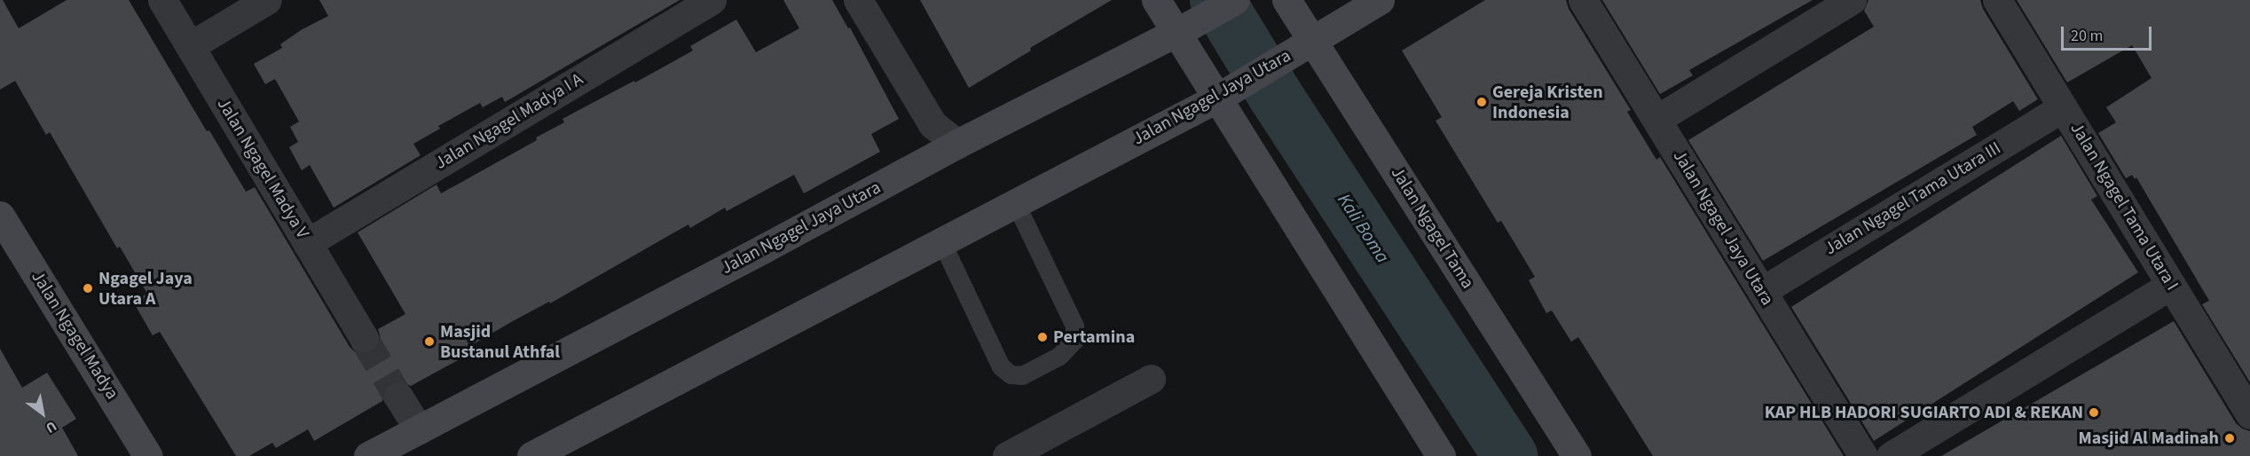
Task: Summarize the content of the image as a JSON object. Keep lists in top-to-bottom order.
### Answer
{
  "streets": {
    "street": [
      "Jalan Ngagel Jaya Utara",
      "Jalan Ngagel Madya I A",
      "Jalan Ngagel Madya V",
      "Jalan Ngagel Tama Utara III",
      "Jalan Ngagel Tama Utara I",
      "Jalan Ngagel Tama",
      "Jalan Ngagel Madya"
    ]
  },
  "crossings": [
    ["Jalan Ngagel Jaya Utara", "Jalan Ngagel Tama Utara III"],
    ["Jalan Ngagel Jaya Utara", "Jalan Ngagel Tama"],
    ["Jalan Ngagel Madya I A", "Jalan Ngagel Madya V"],
    ["Jalan Ngagel Tama Utara III", "Jalan Ngagel Tama Utara I"]
  ],
  "water": ["Kali Boma"],
  "places": [
    "Gereja Kristen Indonesia",
    "Ngagel Jaya Utara A",
    "Pertamina",
    "Masjid Bustanul Athfal",
    "KAP HLB HADORI SUGIARTO ADI & REKAN",
    "Masjid Al Madinah"
  ],
  "scale_bar": "20 m",
  "north": "bottom right"
}
